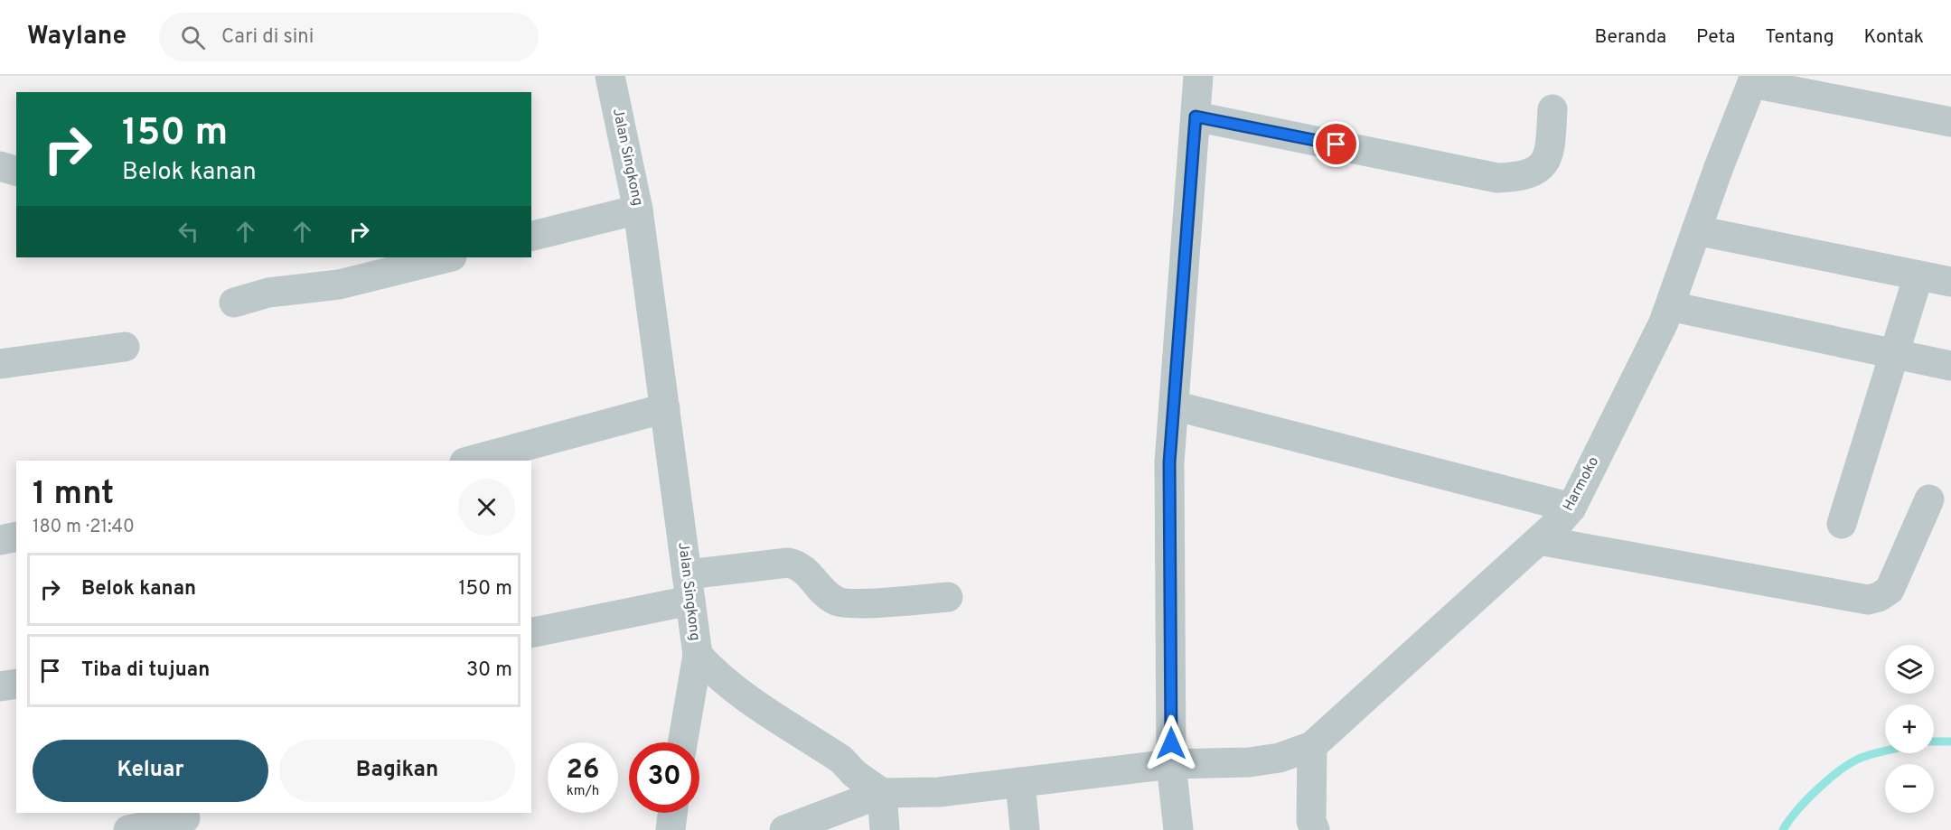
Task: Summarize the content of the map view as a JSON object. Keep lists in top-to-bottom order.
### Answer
{
  "streets": {
    "street": ["Jalan Singkong", "Harmoko"]
  },
  "page": {
    "header": "Waylane",
    "search": "Cari di sini",
    "nav": [
      "Beranda",
      "Peta",
      "Tentang",
      "Kontak"
    ],
    "turn": ["150 m", "Belok kanan"],
    "heading": ["1 mnt", "180 m · 21:40"],
    "list": [
      {
        "name": "Belok kanan",
        "value": "150 m"
      },
      {
        "name": "Tiba di tujuan",
        "value": "30 m"
      }
    ],
    "map_buttons": ["+", "−"],
    "buttons": ["Keluar", "Bagikan"],
    "speed": "26 km/h",
    "limit": "30"
  }
}
